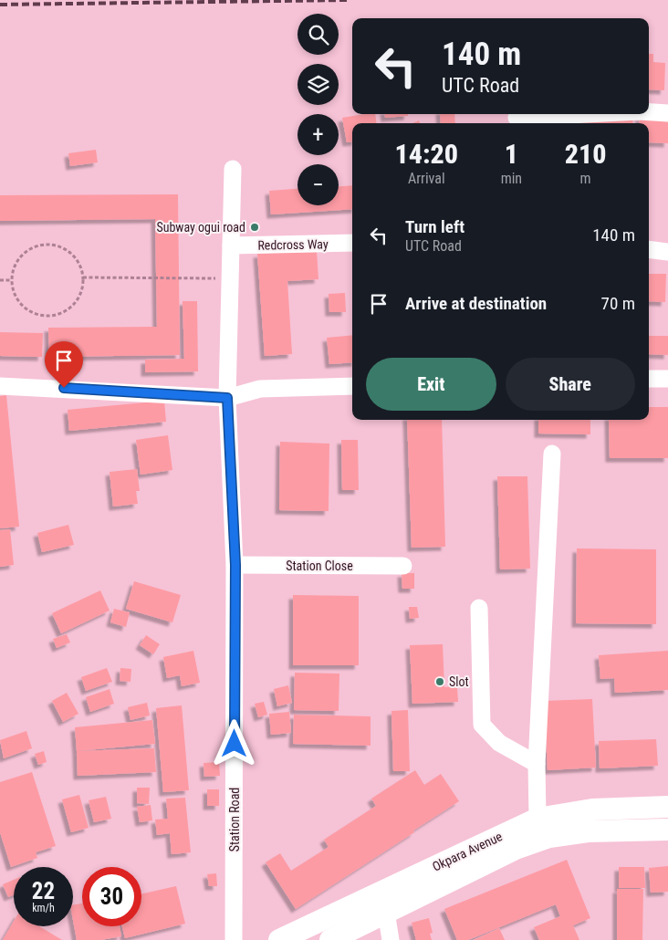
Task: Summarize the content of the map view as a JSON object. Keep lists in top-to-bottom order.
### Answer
{
  "streets": {
    "main road": ["Okpara Avenue"],
    "street": ["Redcross Way", "Station Close", "Station Road"]
  },
  "crossings": [
    ["Redcross Way", "Station Road"],
    ["Station Close", "Station Road"]
  ],
  "places": ["Subway ogui road", "Slot"],
  "page": {
    "map_buttons": ["+", "−"],
    "turn": ["140 m", "UTC Road"],
    "eta": [
      "14:20",
      "Arrival",
      "1",
      "min",
      "210",
      "m"
    ],
    "list": [
      {
        "name": "Turn left",
        "note": "UTC Road",
        "value": "140 m"
      },
      {
        "name": "Arrive at destination",
        "value": "70 m"
      }
    ],
    "buttons": ["Exit", "Share"],
    "speed": "22 km/h",
    "limit": "30"
  }
}
